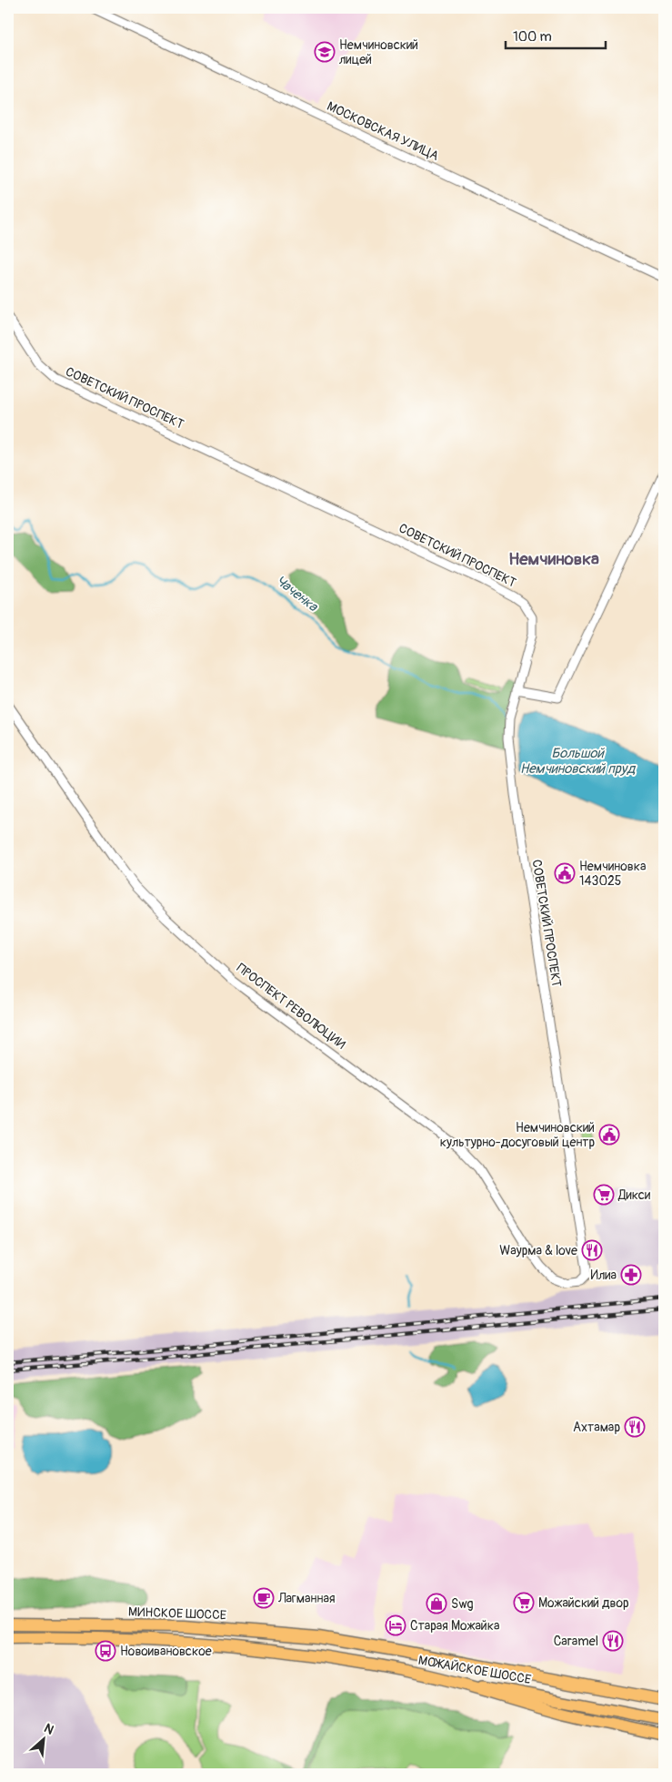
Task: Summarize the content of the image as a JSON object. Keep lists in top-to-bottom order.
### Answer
{
  "streets": {
    "highway": ["МИНСКОЕ ШОССЕ", "МОЖАЙСКОЕ ШОССЕ"],
    "street": ["МОСКОВСКАЯ УЛИЦА", "СОВЕТСКИЙ ПРОСПЕКТ", "ПРОСПЕКТ РЕВОЛЮЦИИ"]
  },
  "crossings": [
    ["СОВЕТСКИЙ ПРОСПЕКТ", "ПРОСПЕКТ РЕВОЛЮЦИИ"],
    ["МИНСКОЕ ШОССЕ", "МОЖАЙСКОЕ ШОССЕ"]
  ],
  "districts": ["Немчиновка"],
  "water": ["Чаченка", "Большой Немчиновский пруд"],
  "places": {
    "school or university": ["Немчиновский лицей"],
    "public building": ["Немчиновка 143025", "Немчиновский культурно-досуговый центр"],
    "supermarket": ["Дикси", "Можайский двор"],
    "restaurant": ["Wаурма & love", "Ахтамар", "Caramel"],
    "pharmacy": ["Илиа"],
    "cafe": ["Лагманная"],
    "shop": ["Swg"],
    "hotel": ["Старая Можайка"],
    "bus stop": ["Новоивановское"]
  },
  "scale_bar": "100 m",
  "north": "top right"
}
